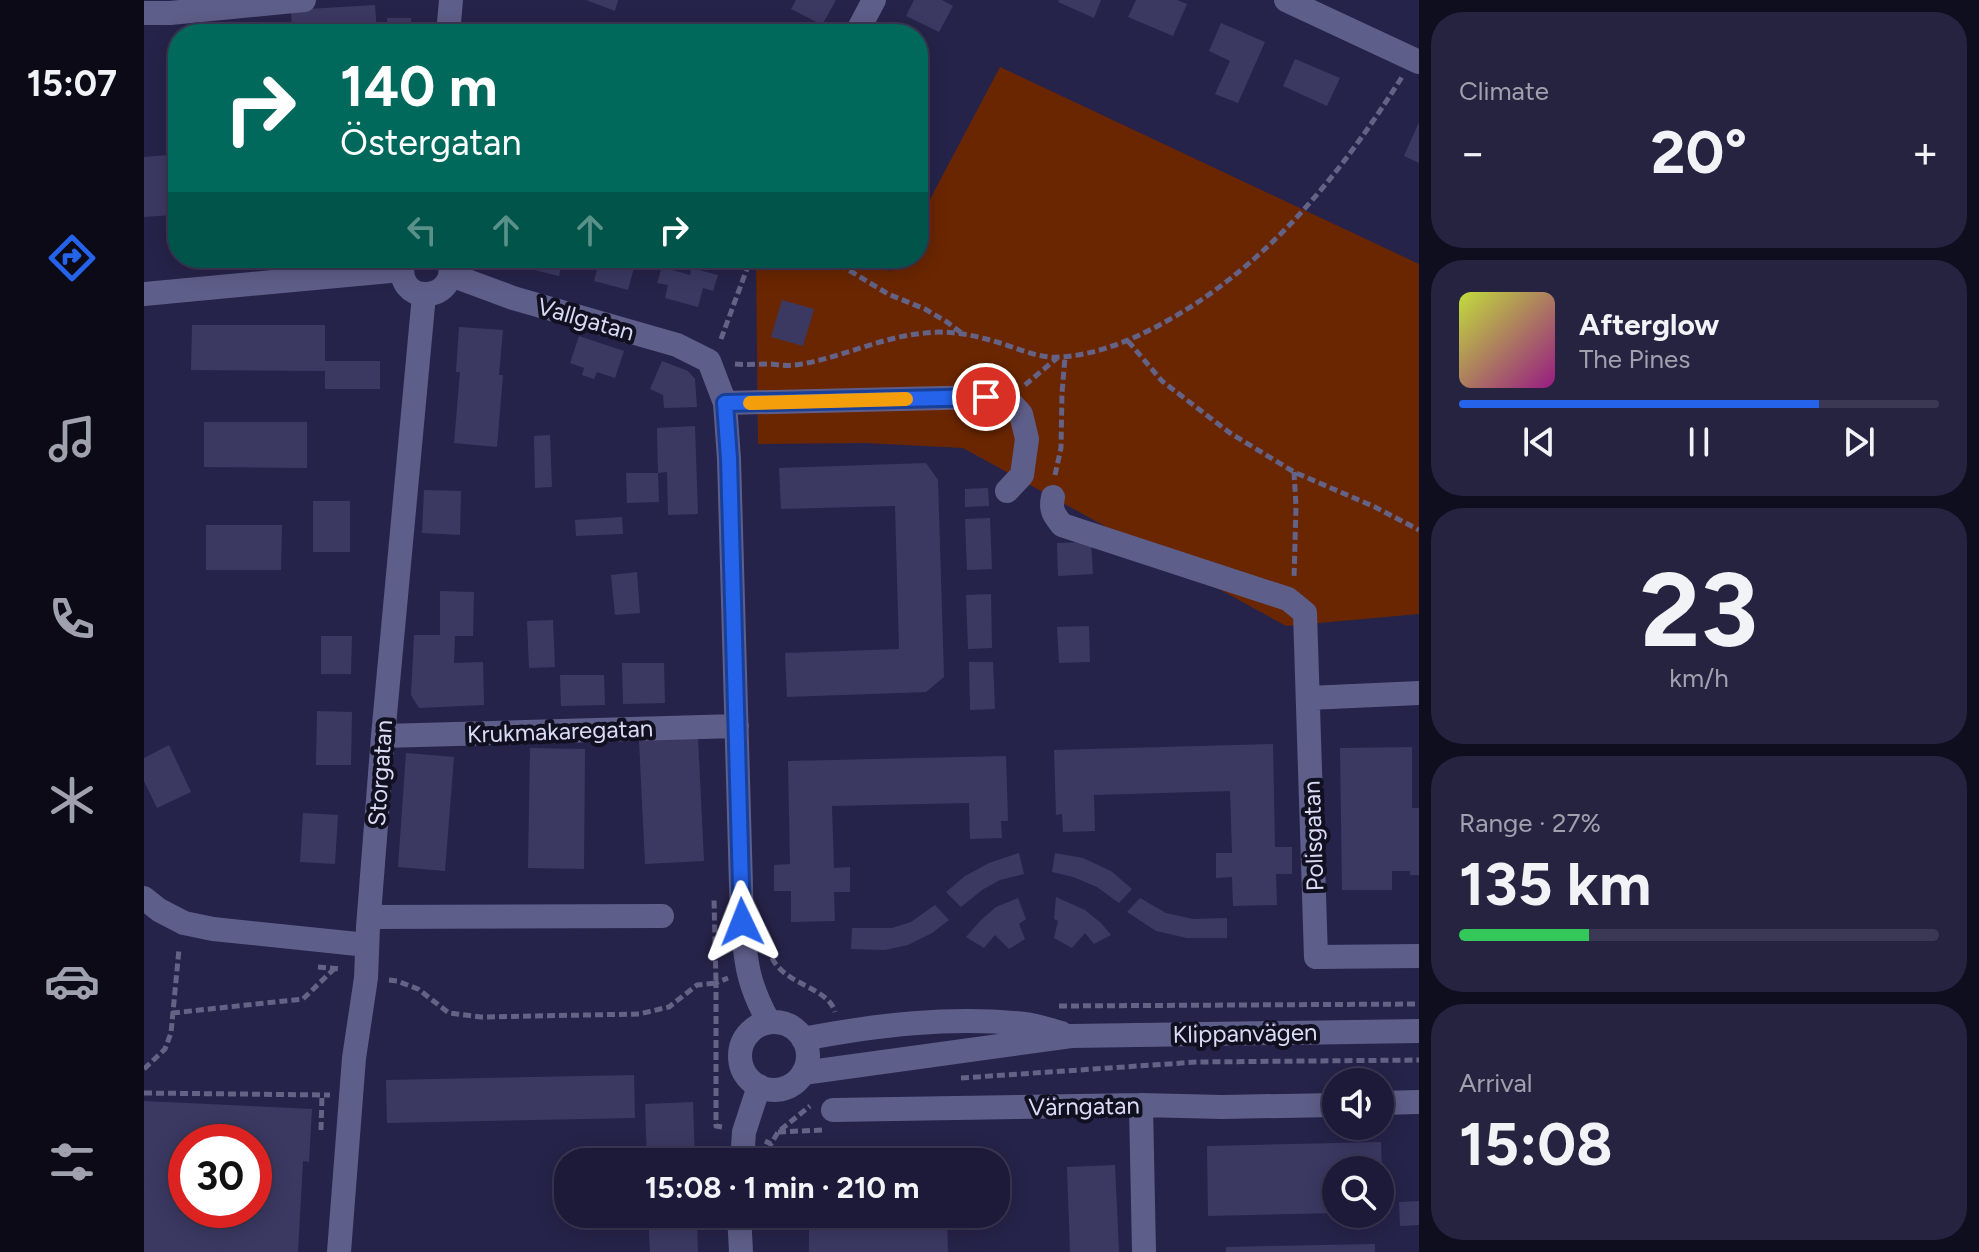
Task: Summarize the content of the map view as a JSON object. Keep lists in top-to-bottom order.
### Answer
{
  "streets": {
    "street": [
      "Vallgatan",
      "Krukmakaregatan",
      "Storgatan",
      "Polisgatan",
      "Klippanvägen",
      "Värngatan"
    ]
  },
  "crossings": [
    ["Krukmakaregatan", "Storgatan"]
  ],
  "page": {
    "tabs": "15:07",
    "tile": [
      "Climate",
      ["23", "km/h"],
      ["Range · 27%", "135 km"],
      ["Arrival", "15:08"]
    ],
    "turn": ["140 m", "Östergatan"],
    "heat": ["−", "20°", "+"],
    "song": ["Afterglow", "The Pines"],
    "limit": "30",
    "trip": "15:08 · 1 min · 210 m"
  }
}
